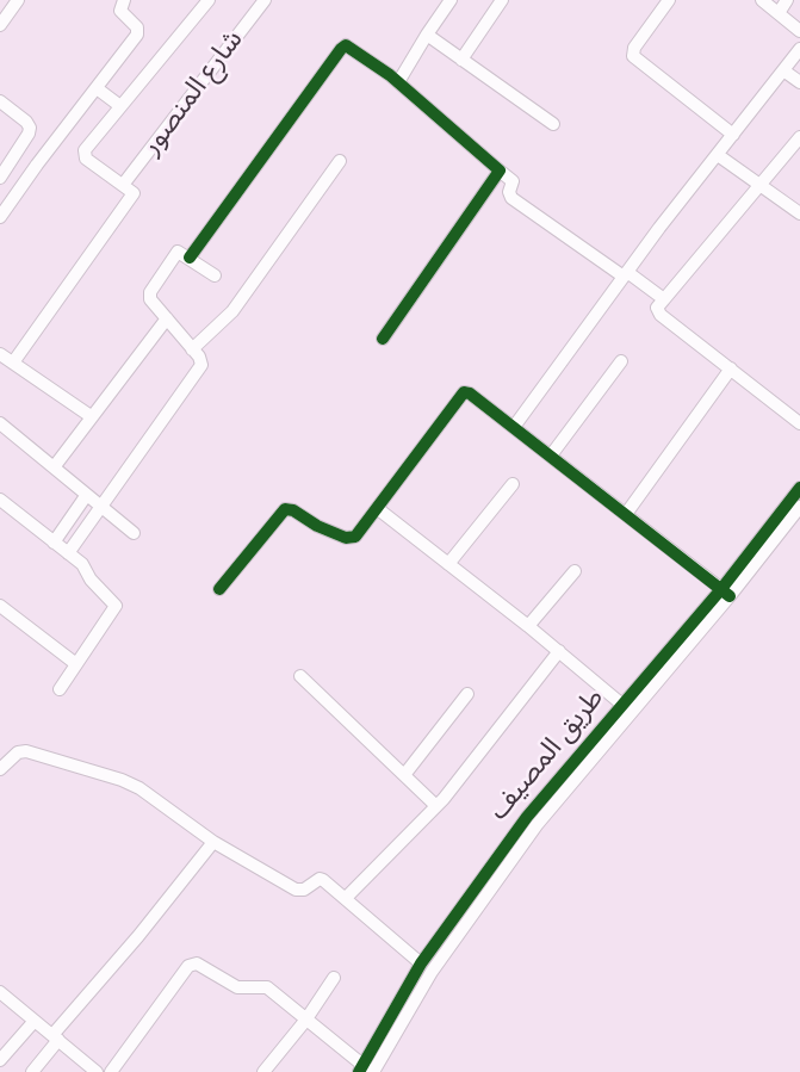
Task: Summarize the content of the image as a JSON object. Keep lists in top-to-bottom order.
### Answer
{
  "streets": {
    "street": ["شارع المنصور", "طريق المصيف"]
  }
}
